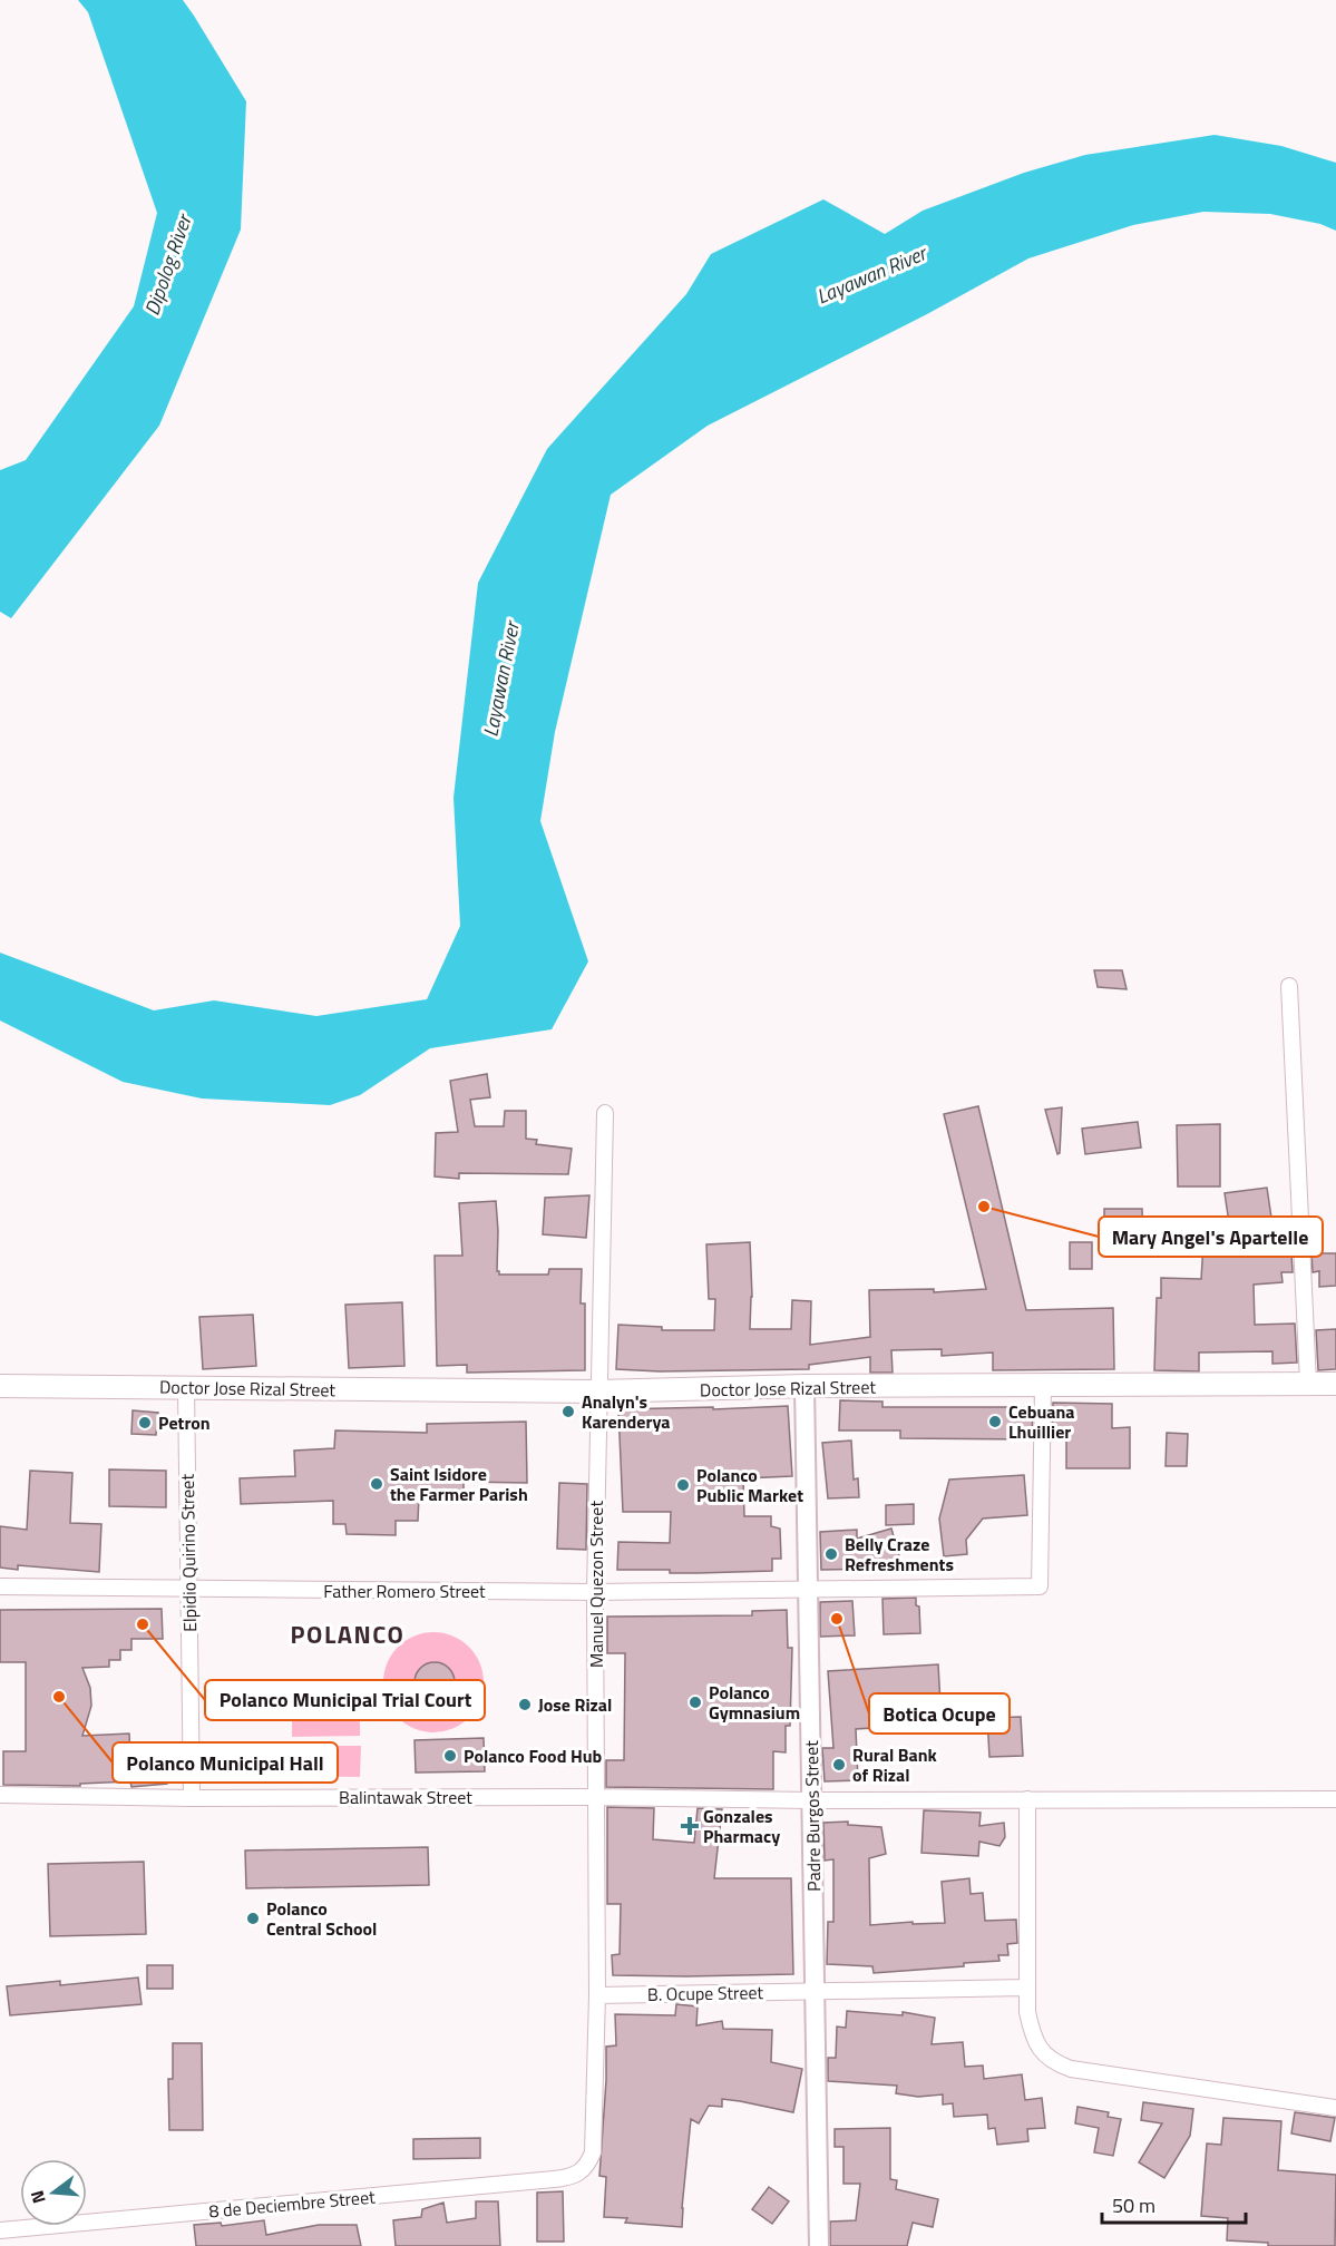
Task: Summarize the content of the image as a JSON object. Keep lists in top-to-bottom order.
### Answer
{
  "streets": {
    "main road": ["Doctor Jose Rizal Street"],
    "street": [
      "Elpidio Quirino Street",
      "Manuel Quezon Street",
      "Father Romero Street",
      "Balintawak Street",
      "Padre Burgos Street",
      "B. Ocupe Street",
      "8 de Deciembre Street"
    ]
  },
  "crossings": [
    ["Doctor Jose Rizal Street", "Elpidio Quirino Street"],
    ["Doctor Jose Rizal Street", "Manuel Quezon Street"],
    ["Doctor Jose Rizal Street", "Father Romero Street"],
    ["Doctor Jose Rizal Street", "Padre Burgos Street"],
    ["Elpidio Quirino Street", "Father Romero Street"],
    ["Elpidio Quirino Street", "Balintawak Street"],
    ["Manuel Quezon Street", "Father Romero Street"],
    ["Manuel Quezon Street", "Balintawak Street"],
    ["Manuel Quezon Street", "B. Ocupe Street"],
    ["Manuel Quezon Street", "8 de Deciembre Street"],
    ["Father Romero Street", "Padre Burgos Street"],
    ["Balintawak Street", "Padre Burgos Street"],
    ["Padre Burgos Street", "B. Ocupe Street"]
  ],
  "districts": ["POLANCO"],
  "water": ["Dipolog River", "Layawan River"],
  "places": {
    "other": [
      "Mary Angel's Apartelle",
      "Analyn's Karenderya",
      "Cebuana Lhuillier",
      "Petron",
      "Saint Isidore the Farmer Parish",
      "Polanco Public Market",
      "Belly Craze Refreshments",
      "Botica Ocupe",
      "Polanco Municipal Trial Court",
      "Polanco Municipal Hall",
      "Polanco Gymnasium",
      "Jose Rizal",
      "Polanco Food Hub",
      "Rural Bank of Rizal",
      "Polanco Central School"
    ],
    "health": ["Gonzales Pharmacy"]
  },
  "scale_bar": "50 m",
  "north": "left"
}
